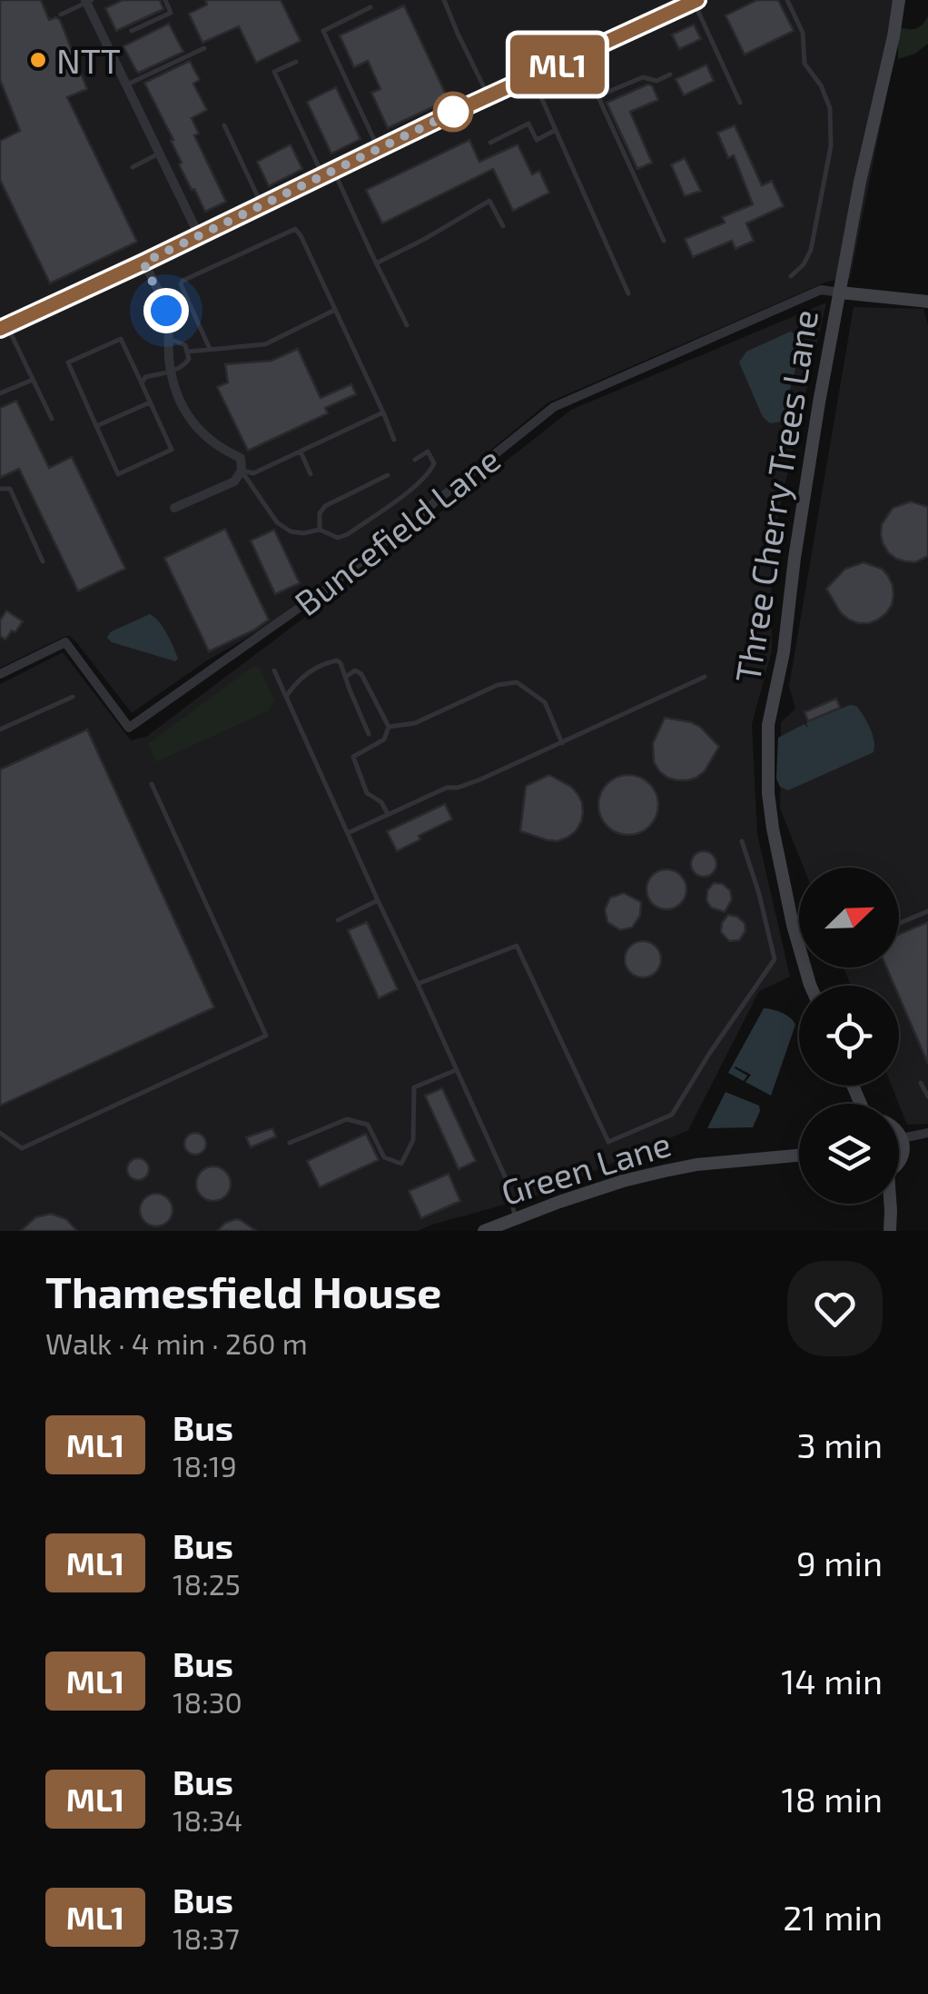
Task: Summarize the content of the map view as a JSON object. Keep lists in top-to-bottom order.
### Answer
{
  "streets": {
    "street": ["Three Cherry Trees Lane", "Buncefield Lane", "Green Lane"]
  },
  "crossings": [
    ["Three Cherry Trees Lane", "Buncefield Lane"]
  ],
  "places": ["NTT"],
  "lines": ["bus line ML1"],
  "north": "top right",
  "page": {
    "on_map": "ML1",
    "heading": ["Thamesfield House", "Walk · 4 min · 260 m"],
    "list": [
      {
        "mark": "ML1",
        "name": "Bus",
        "note": "18:19",
        "value": "3 min"
      },
      {
        "mark": "ML1",
        "name": "Bus",
        "note": "18:25",
        "value": "9 min"
      },
      {
        "mark": "ML1",
        "name": "Bus",
        "note": "18:30",
        "value": "14 min"
      },
      {
        "mark": "ML1",
        "name": "Bus",
        "note": "18:34",
        "value": "18 min"
      },
      {
        "mark": "ML1",
        "name": "Bus",
        "note": "18:37",
        "value": "21 min"
      }
    ]
  }
}
